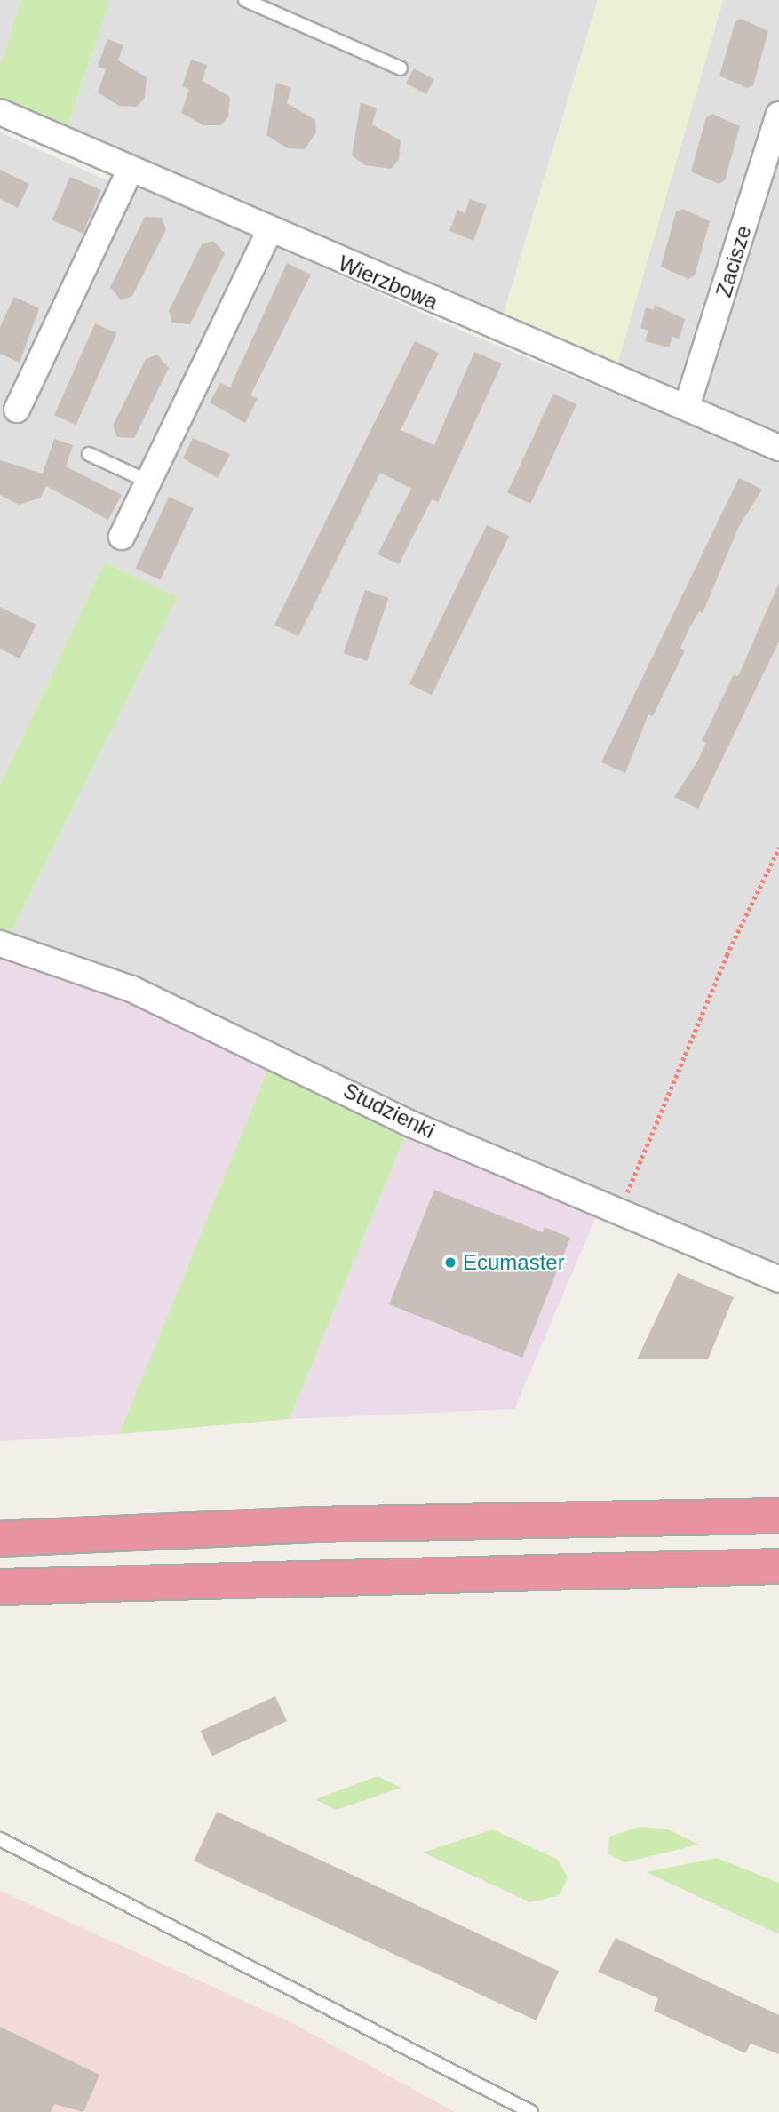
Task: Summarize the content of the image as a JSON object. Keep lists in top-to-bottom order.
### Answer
{
  "streets": {
    "street": ["Zacisze", "Wierzbowa", "Studzienki"]
  },
  "crossings": [
    ["Zacisze", "Wierzbowa"]
  ],
  "places": ["Ecumaster"]
}
